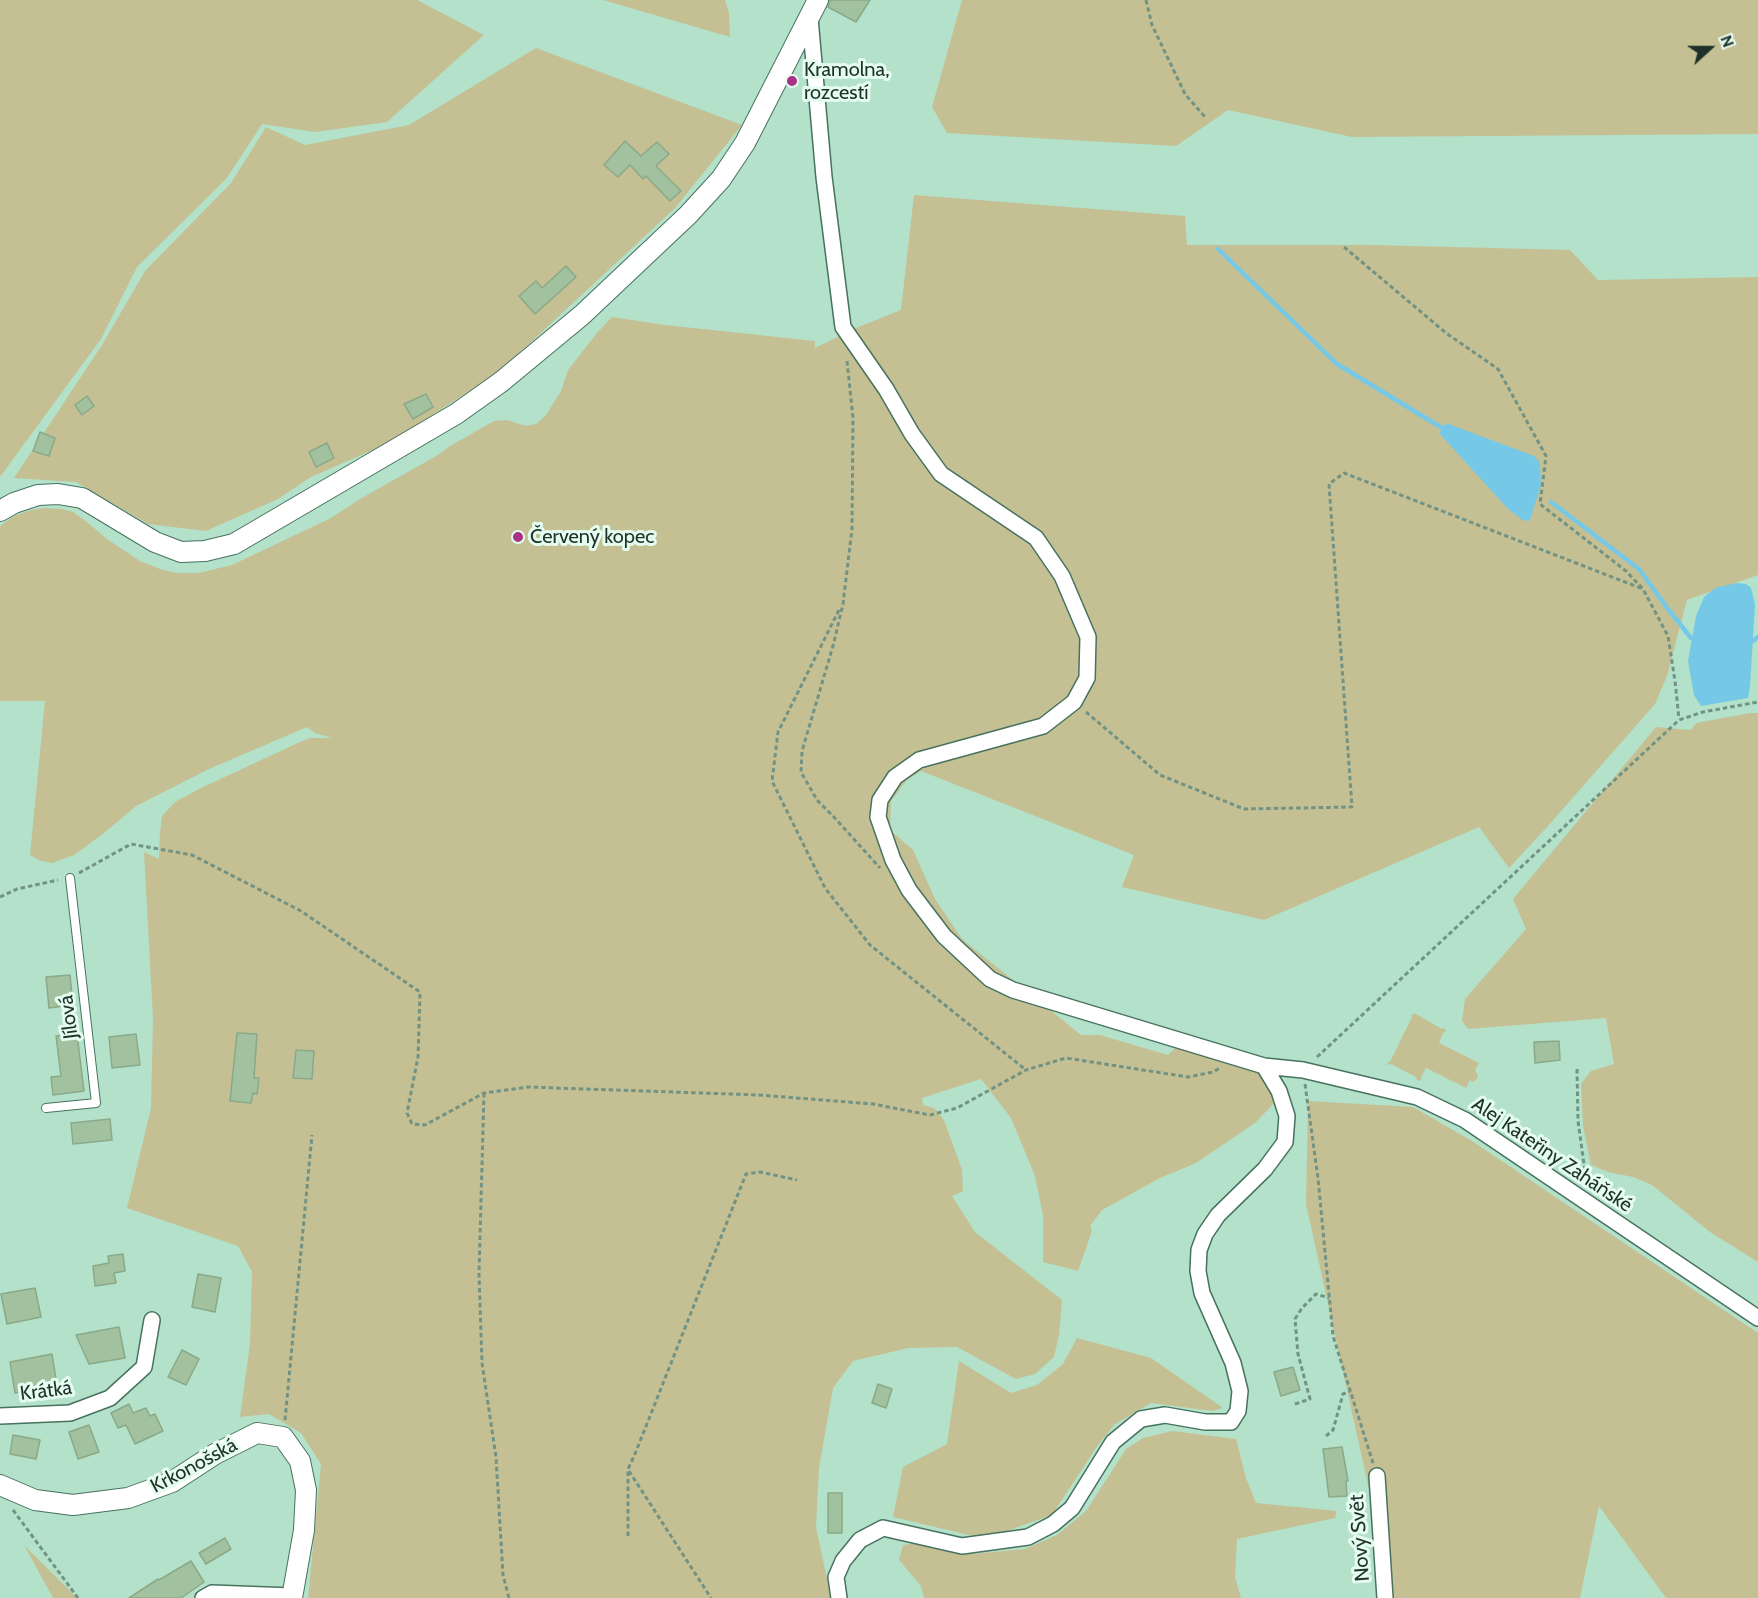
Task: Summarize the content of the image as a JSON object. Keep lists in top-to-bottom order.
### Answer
{
  "streets": {
    "street": [
      "Alej Kateřiny Zaháňské",
      "Krátká",
      "Krkonošská",
      "Nový Svět"
    ],
    "lane": ["Jílová"]
  },
  "places": ["Kramolna, rozcestí", "Červený kopec"],
  "north": "right"
}
